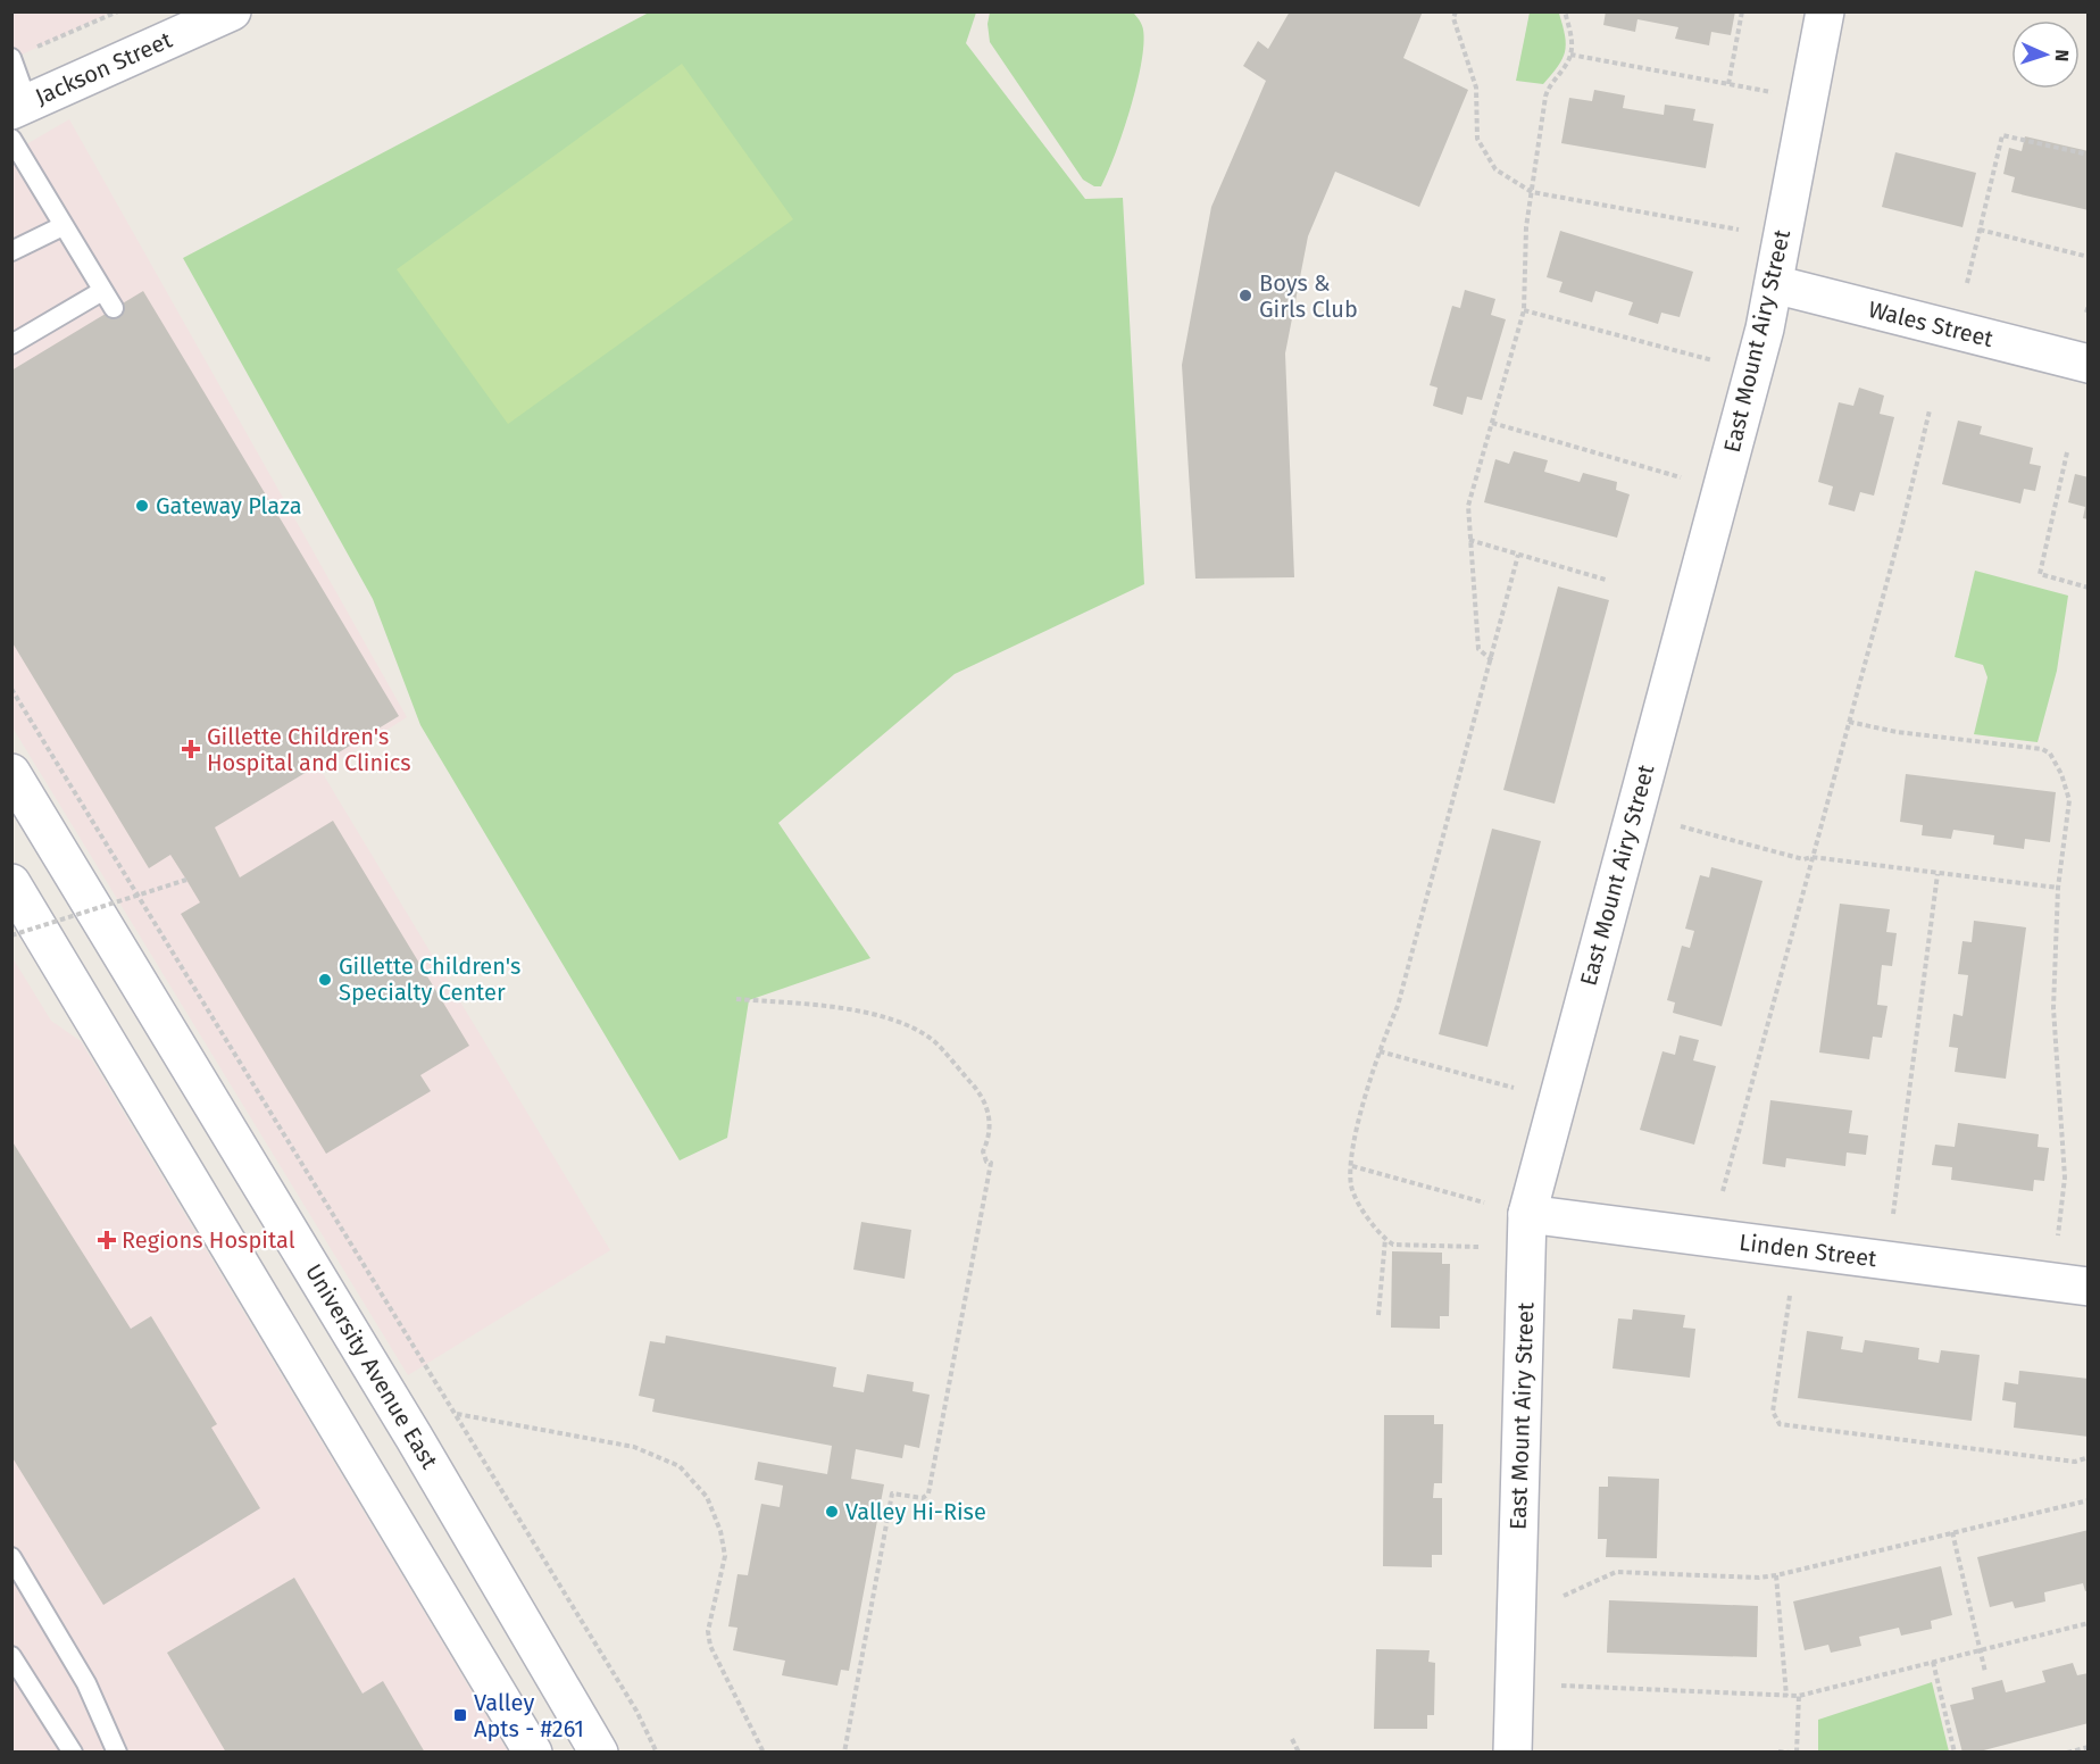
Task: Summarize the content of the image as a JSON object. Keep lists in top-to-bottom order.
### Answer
{
  "streets": {
    "street": [
      "Jackson Street",
      "Wales Street",
      "East Mount Airy Street",
      "Linden Street",
      "University Avenue East"
    ]
  },
  "crossings": [
    ["Wales Street", "East Mount Airy Street"],
    ["East Mount Airy Street", "Linden Street"]
  ],
  "places": {
    "other": [
      "Boys & Girls Club",
      "Gateway Plaza",
      "Gillette Children's Specialty Center",
      "Valley Hi-Rise"
    ],
    "health": ["Gillette Children's Hospital and Clinics", "Regions Hospital"],
    "transit": ["Valley Apts - #261"]
  },
  "north": "right"
}
